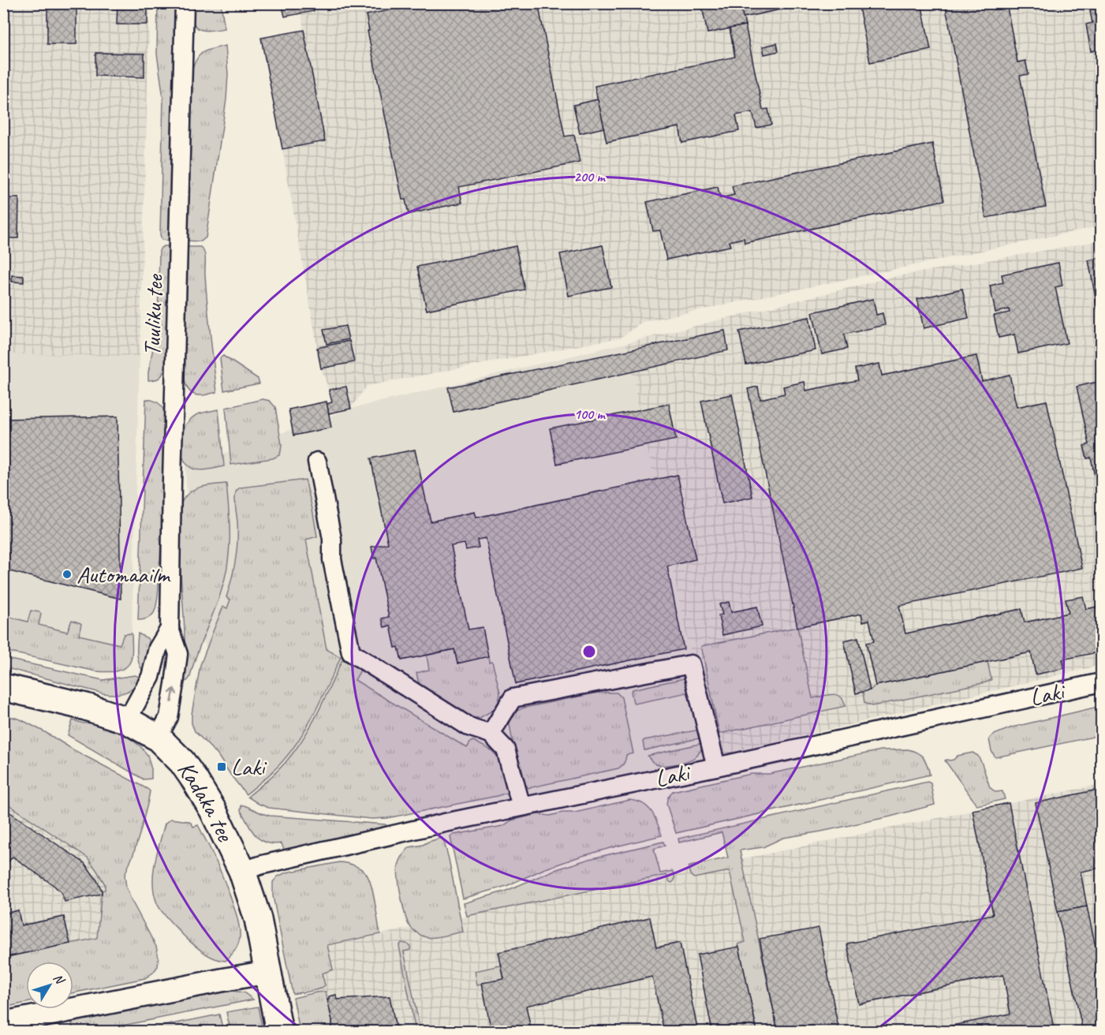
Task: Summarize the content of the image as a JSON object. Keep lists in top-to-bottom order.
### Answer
{
  "streets": {
    "main road": ["Kadaka tee"],
    "street": ["Tuuliku tee", "Laki"]
  },
  "crossings": [
    ["Tuuliku tee", "Kadaka tee"],
    ["Laki", "Kadaka tee"]
  ],
  "places": {
    "other": ["Automaailm"],
    "transit": ["Laki"]
  },
  "north": "top right",
  "rings": ["200 m", "100 m"]
}
